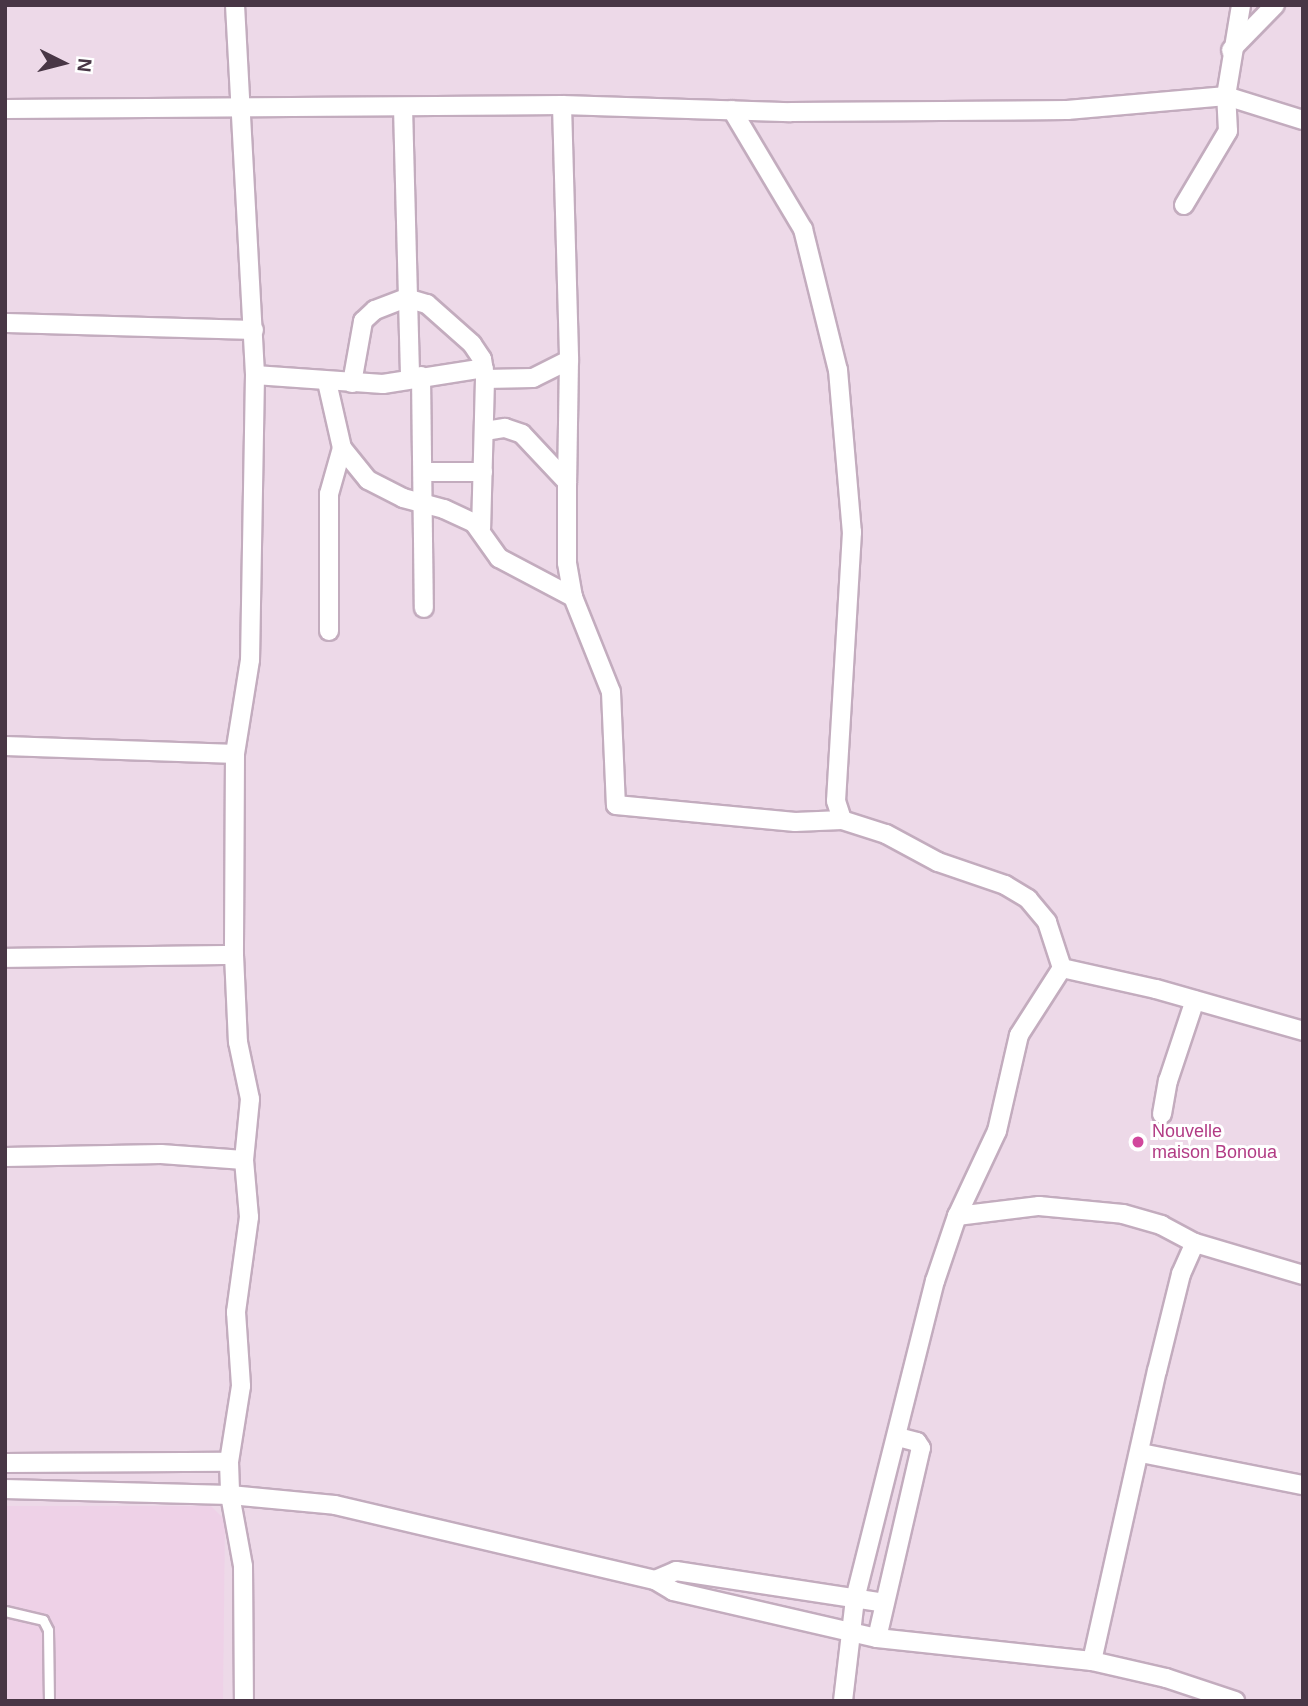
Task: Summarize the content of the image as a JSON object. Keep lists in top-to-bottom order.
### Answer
{
  "places": ["Nouvelle maison Bonoua"],
  "north": "right"
}
